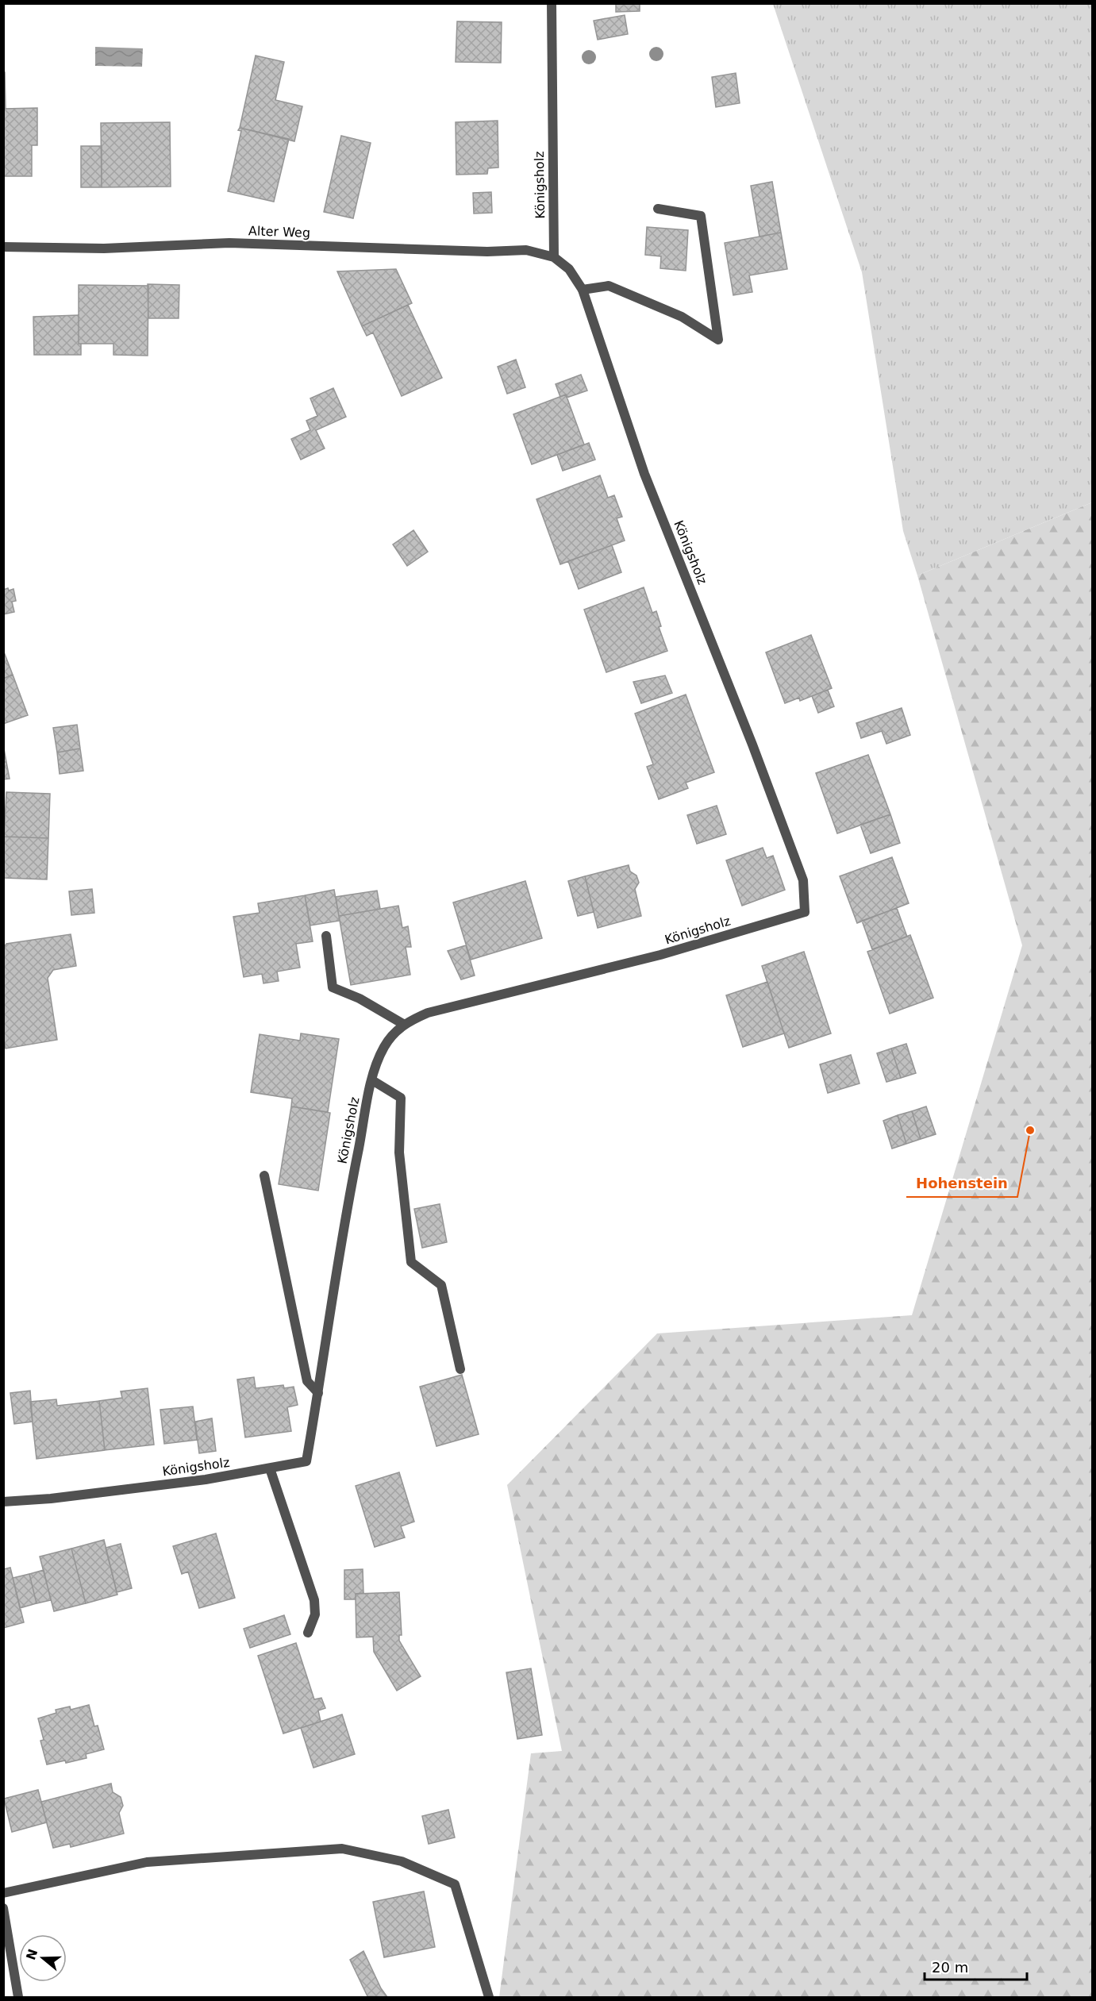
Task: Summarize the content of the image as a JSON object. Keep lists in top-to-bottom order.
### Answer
{
  "streets": {
    "street": ["Königsholz", "Alter Weg"]
  },
  "crossings": [
    ["Königsholz", "Alter Weg"]
  ],
  "places": ["Hohenstein"],
  "scale_bar": "20 m",
  "north": "left"
}
